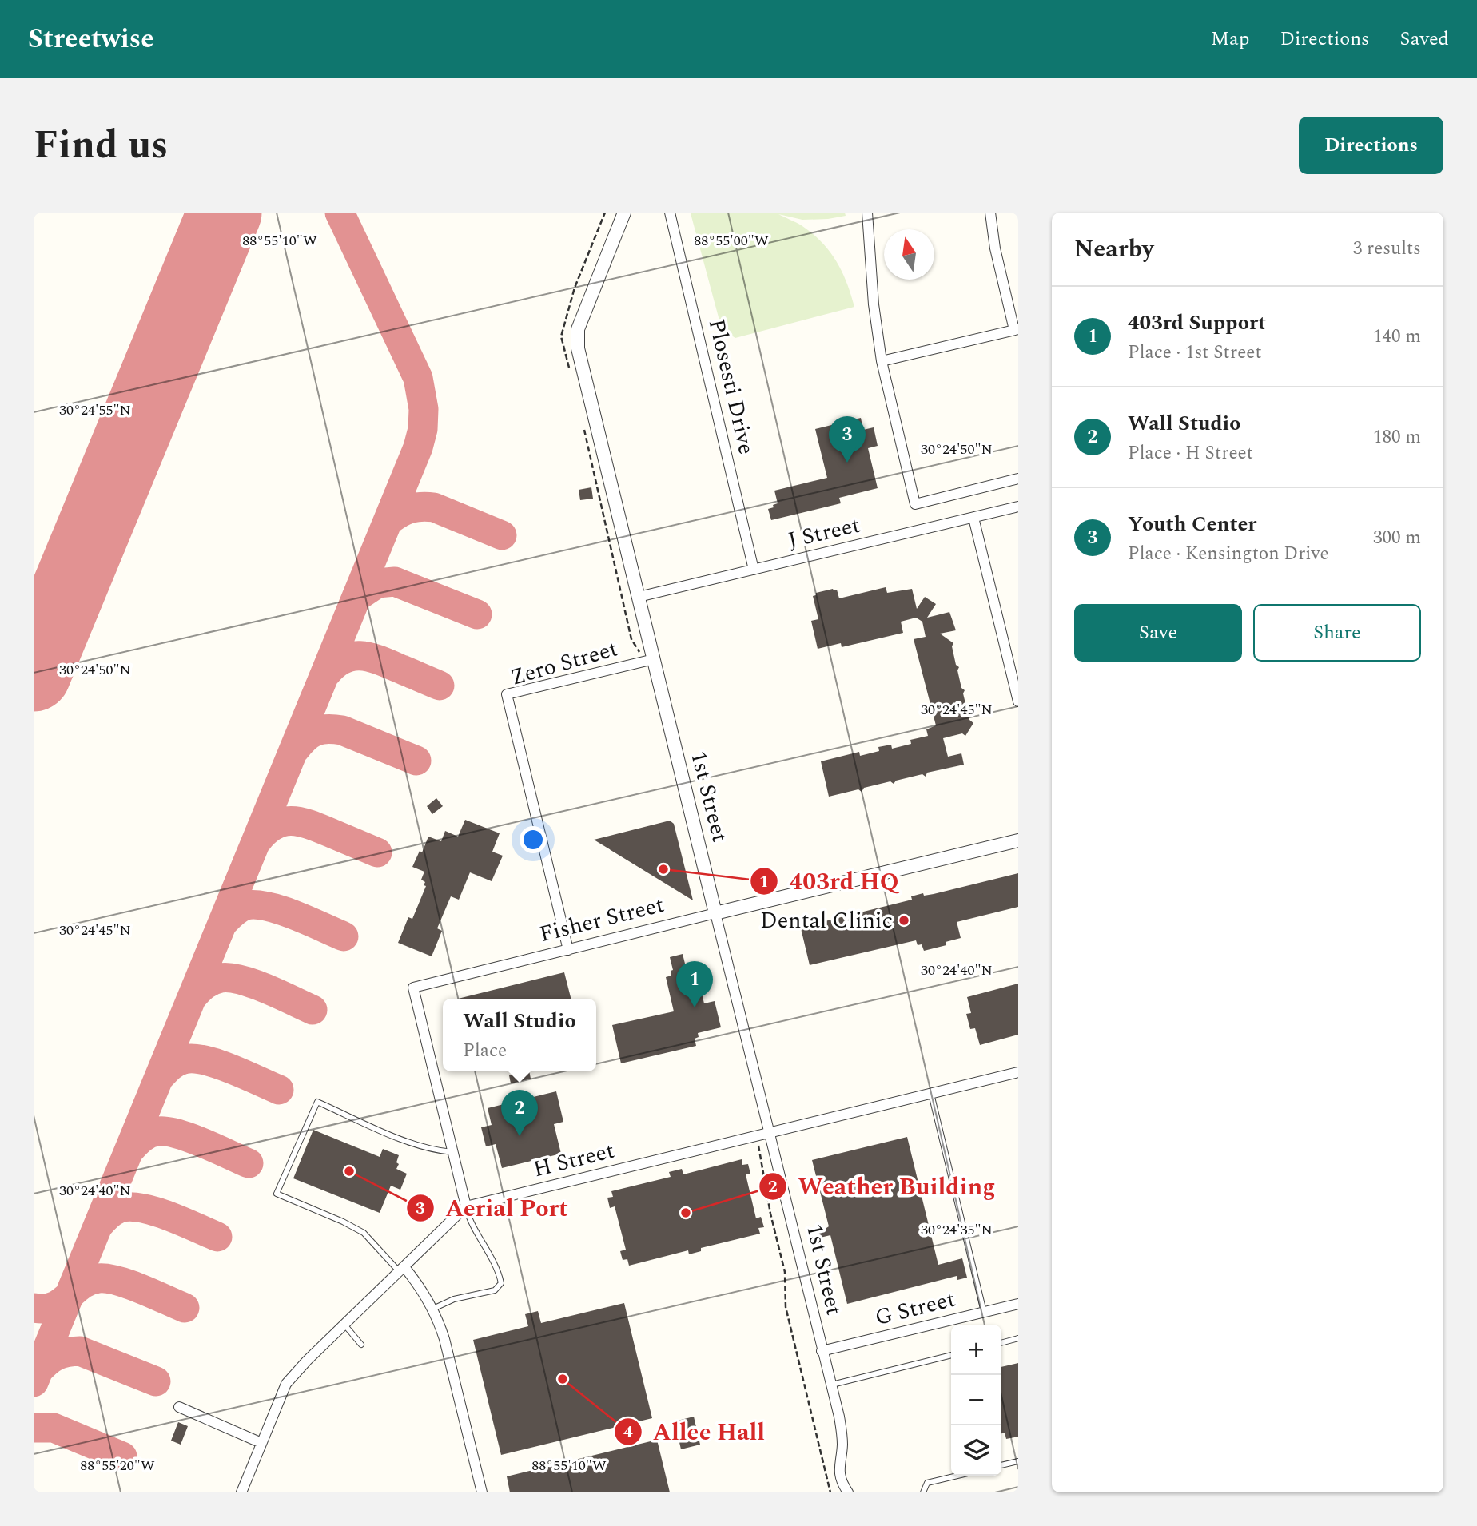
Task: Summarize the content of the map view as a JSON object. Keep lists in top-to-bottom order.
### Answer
{
  "streets": {
    "street": [
      "Plosesti Drive",
      "J Street",
      "Zero Street",
      "1st Street",
      "Fisher Street",
      "H Street",
      "G Street"
    ]
  },
  "crossings": [
    ["Plosesti Drive", "J Street"],
    ["J Street", "1st Street"],
    ["Zero Street", "1st Street"],
    ["Zero Street", "Fisher Street"],
    ["1st Street", "Fisher Street"],
    ["1st Street", "H Street"],
    ["1st Street", "G Street"],
    ["Fisher Street", "H Street"]
  ],
  "places": [
    "403rd HQ",
    "Dental Clinic",
    "Aerial Port",
    "Weather Building",
    "Allee Hall"
  ],
  "north": "top",
  "page": {
    "header": "Streetwise",
    "nav": ["Map", "Directions", "Saved"],
    "title": "Find us",
    "buttons": [
      "Directions",
      ["Save", "Share"]
    ],
    "heading": ["Nearby", "3 results"],
    "list": [
      {
        "mark": "1",
        "name": "403rd Support",
        "note": "Place · 1st Street",
        "value": "140 m"
      },
      {
        "mark": "2",
        "name": "Wall Studio",
        "note": "Place · H Street",
        "value": "180 m"
      },
      {
        "mark": "3",
        "name": "Youth Center",
        "note": "Place · Kensington Drive",
        "value": "300 m"
      }
    ],
    "pins": ["3", "1", "2"],
    "popup": ["Wall Studio", "Place"],
    "map_buttons": ["+", "−"]
  },
  "coordinates": [
    "88°55'10\"W",
    "88°55'00\"W",
    "30°24'55\"N",
    "30°24'50\"N",
    "30°24'45\"N",
    "30°24'40\"N",
    "30°24'35\"N",
    "88°55'20\"W"
  ]
}
